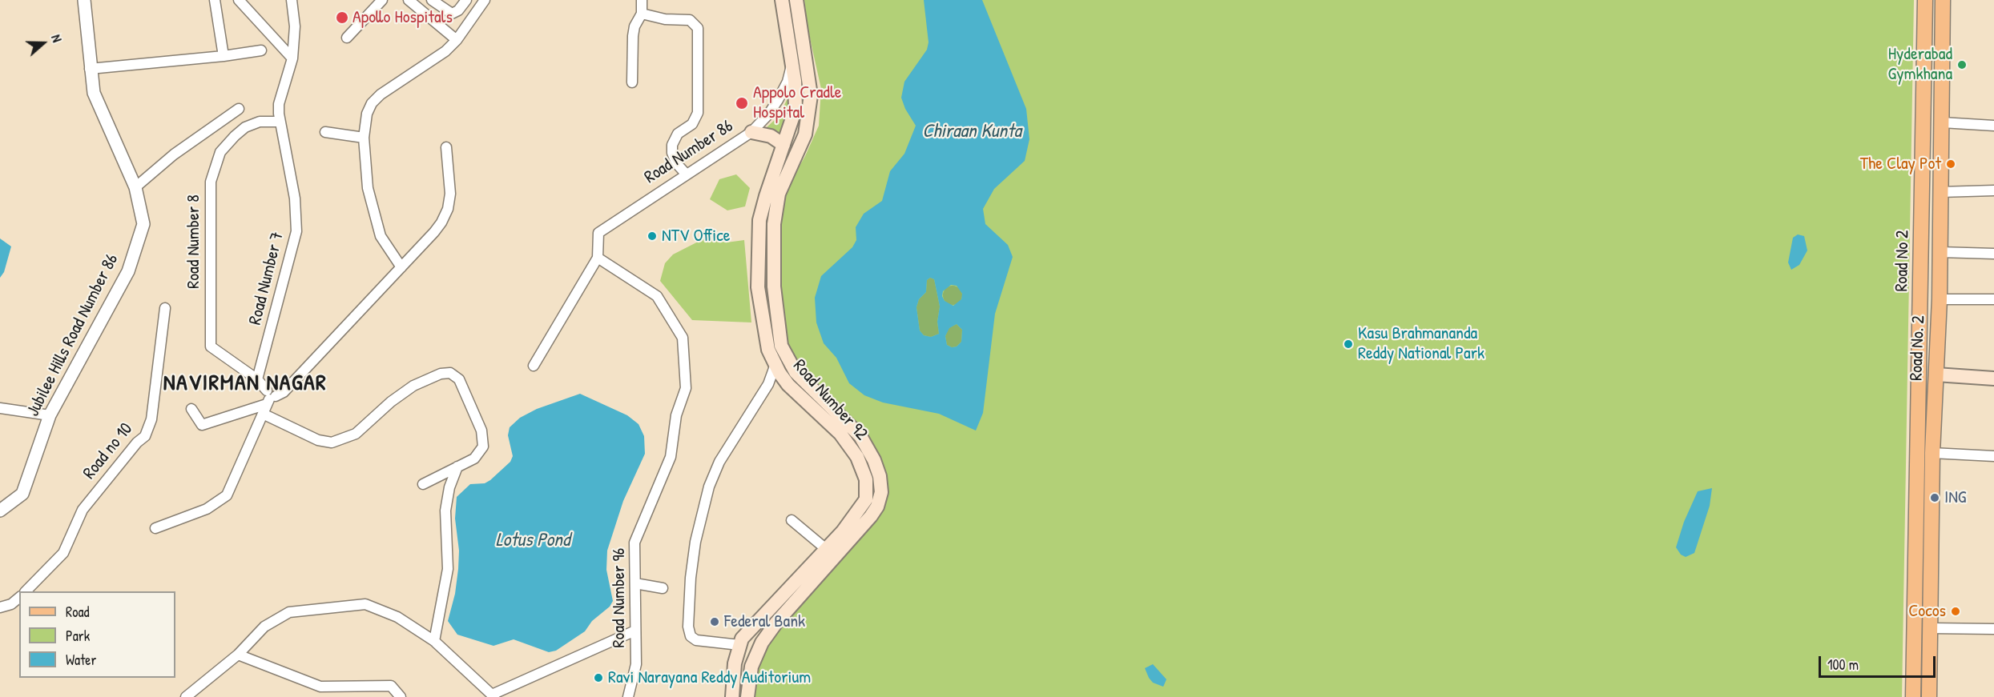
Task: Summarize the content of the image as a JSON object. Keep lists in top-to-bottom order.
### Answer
{
  "streets": {
    "main road": ["Road No 2", "Road No. 2", "Road Number 92"],
    "street": [
      "Road Number 86",
      "Road Number 8",
      "Road Number 7",
      "Jubilee Hills Road Number 86",
      "Road no 10",
      "Road Number 96"
    ]
  },
  "crossings": [
    ["Road Number 86", "Road Number 92"],
    ["Road Number 86", "Road Number 96"],
    ["Road Number 8", "Road Number 7"]
  ],
  "districts": ["NAVIRMAN NAGAR"],
  "water": ["Chiraan Kunta", "Lotus Pond"],
  "places": [
    "Apollo Hospitals",
    "Hyderabad Gymkhana",
    "Appolo Cradle Hospital",
    "The Clay Pot",
    "NTV Office",
    "Kasu Brahmananda Reddy National Park",
    "ING",
    "Cocos",
    "Federal Bank",
    "Ravi Narayana Reddy Auditorium"
  ],
  "legend": ["Road", "Park", "Water"],
  "scale_bar": "100 m",
  "north": "right"
}
